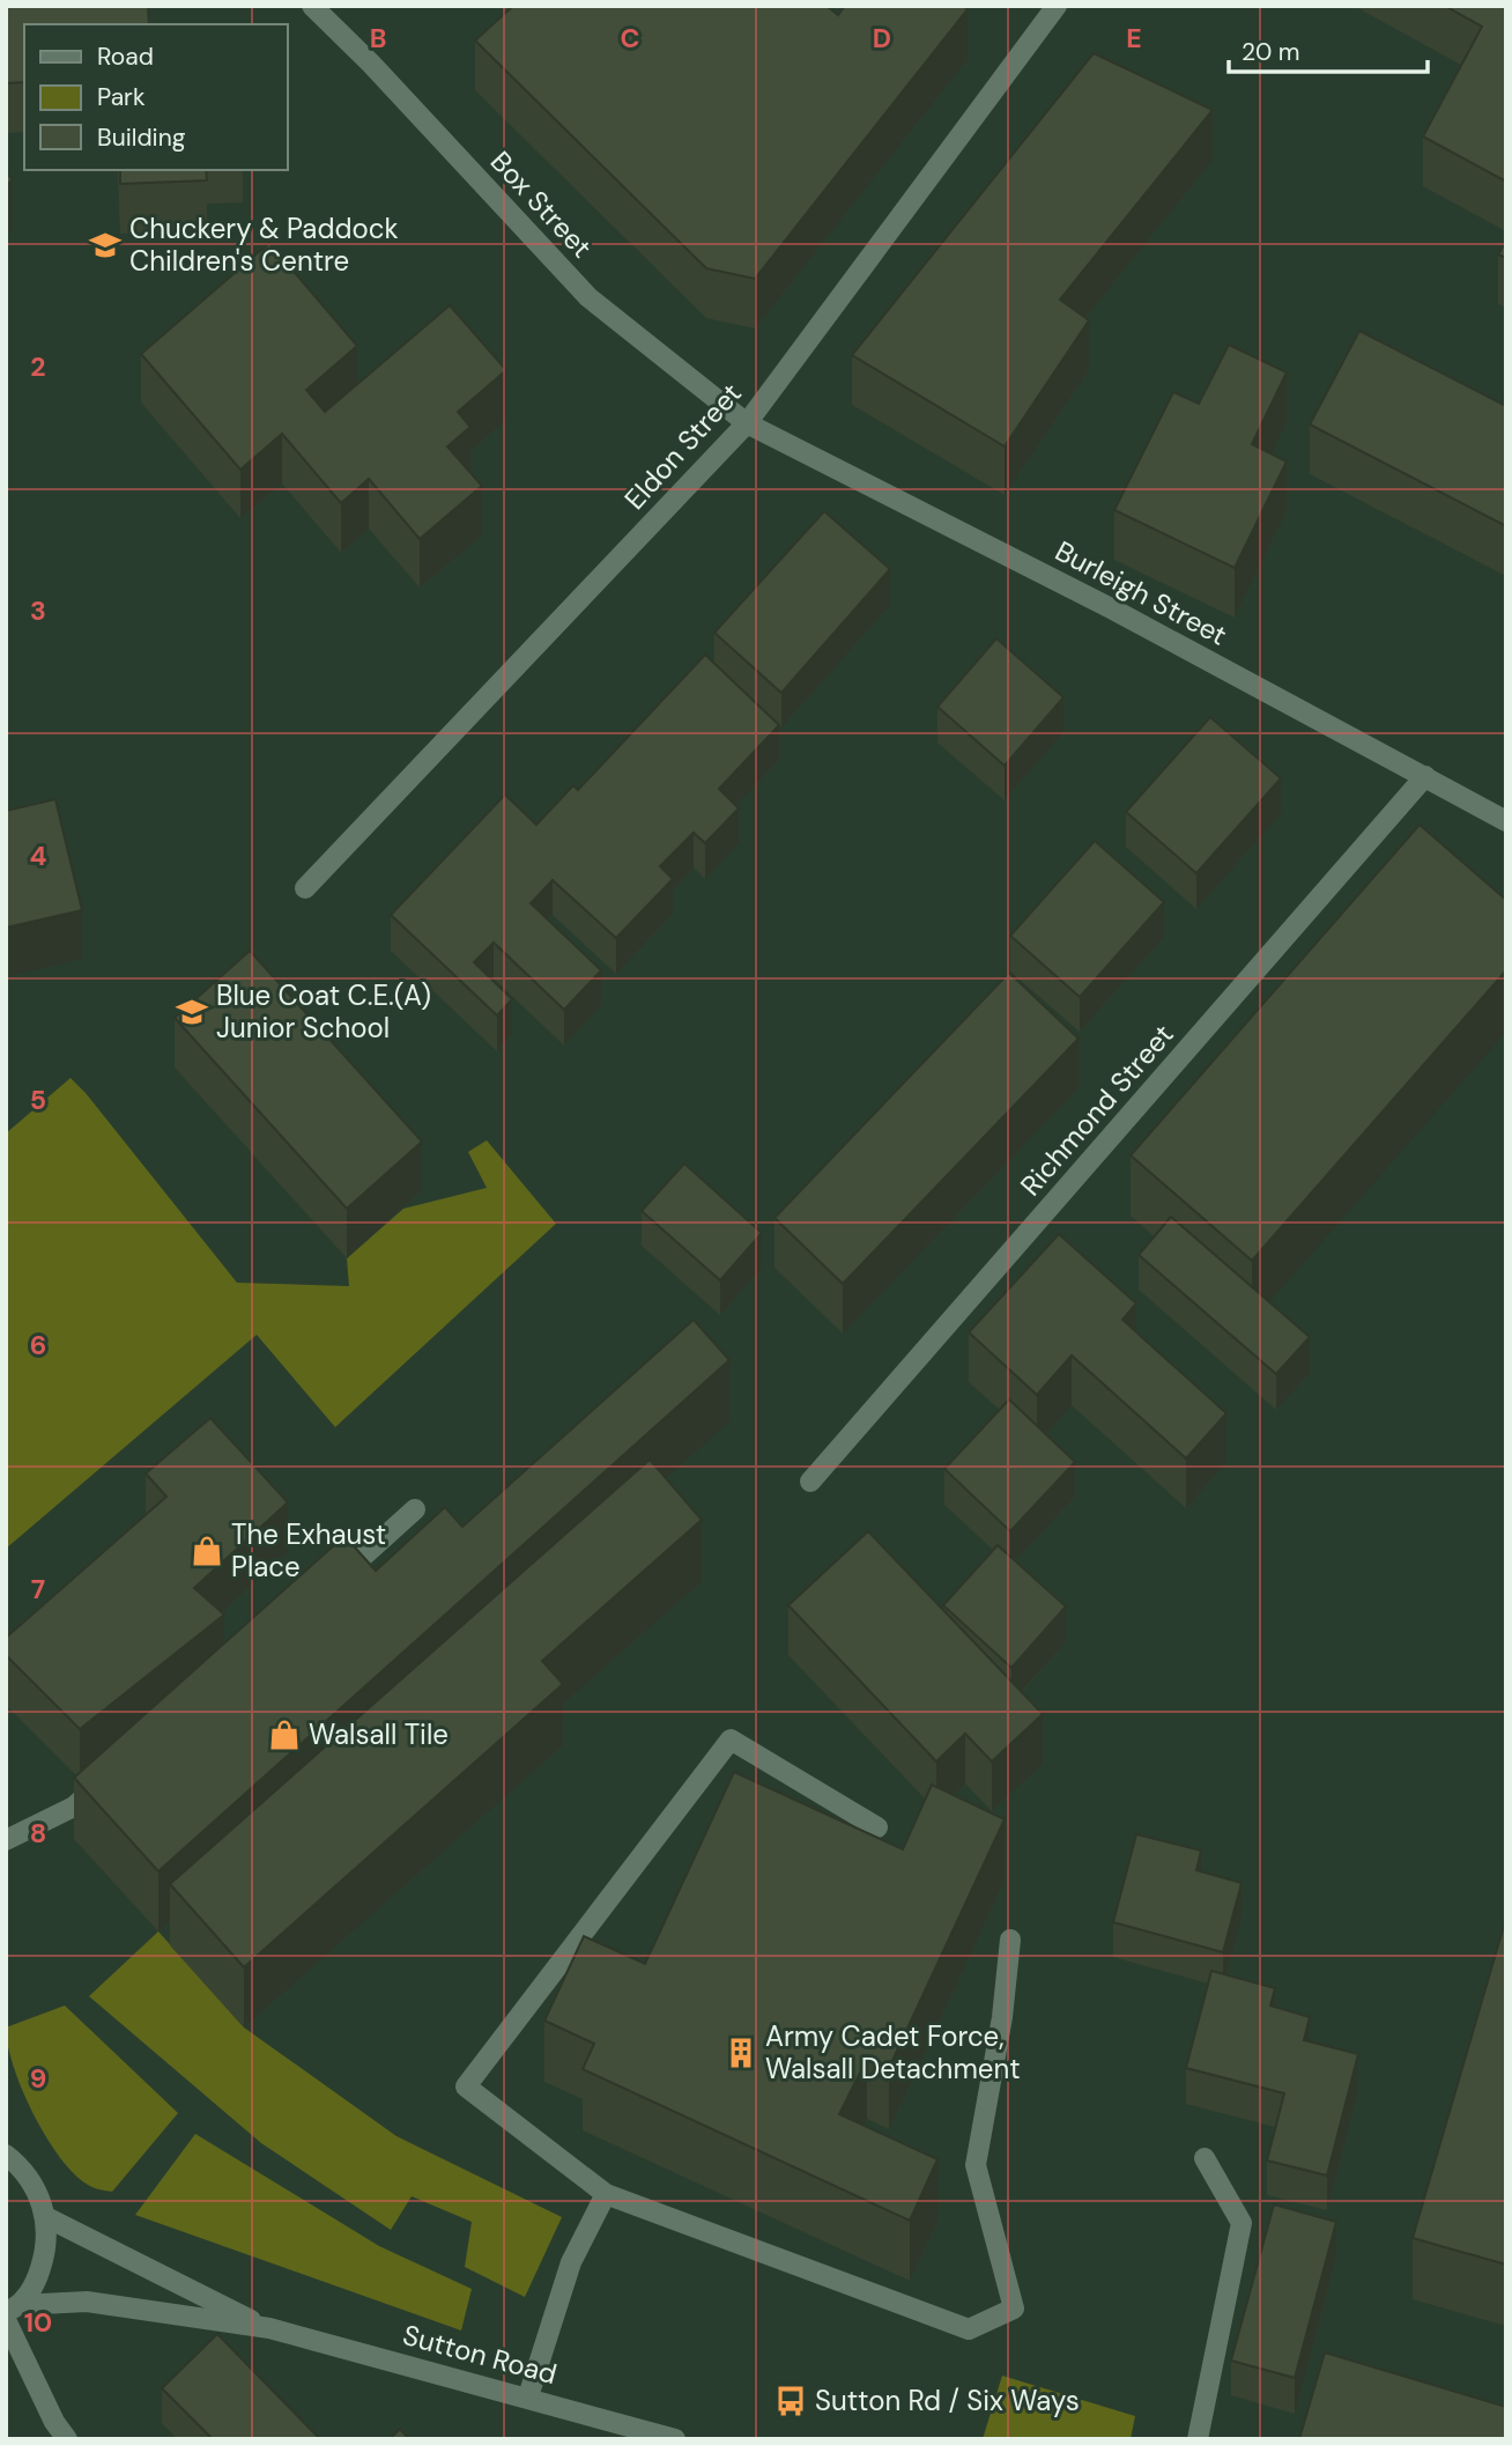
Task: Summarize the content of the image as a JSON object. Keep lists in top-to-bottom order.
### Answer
{
  "streets": {
    "street": [
      "Box Street",
      "Eldon Street",
      "Burleigh Street",
      "Richmond Street",
      "Sutton Road"
    ]
  },
  "crossings": [
    ["Box Street", "Eldon Street"],
    ["Box Street", "Burleigh Street"],
    ["Eldon Street", "Burleigh Street"],
    ["Burleigh Street", "Richmond Street"]
  ],
  "places": {
    "school or university": ["Chuckery & Paddock Children's Centre", "Blue Coat C.E.(A) Junior School"],
    "shop": ["The Exhaust Place", "Walsall Tile"],
    "building": ["Army Cadet Force, Walsall Detachment"],
    "bus stop": ["Sutton Rd / Six Ways"]
  },
  "legend": ["Road", "Park", "Building"],
  "scale_bar": "20 m",
  "grid": {
    "columns": [
      "B",
      "C",
      "D",
      "E"
    ],
    "rows": [
      "2",
      "3",
      "4",
      "5",
      "6",
      "7",
      "8",
      "9",
      "10"
    ]
  }
}
